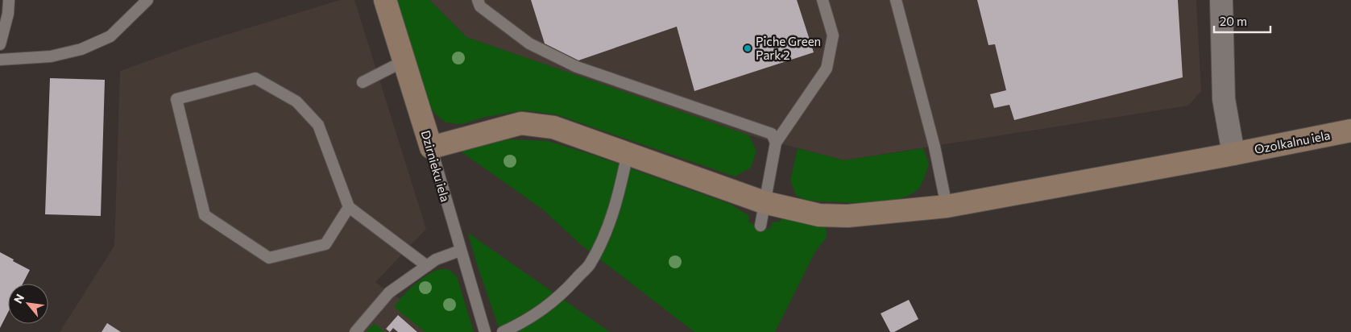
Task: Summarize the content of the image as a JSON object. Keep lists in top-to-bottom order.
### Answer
{
  "streets": {
    "street": ["Ozolkalnu iela", "Dzirnieku iela"]
  },
  "crossings": [
    ["Ozolkalnu iela", "Dzirnieku iela"]
  ],
  "places": ["Piche Green Park 2"],
  "scale_bar": "20 m",
  "north": "top left"
}
